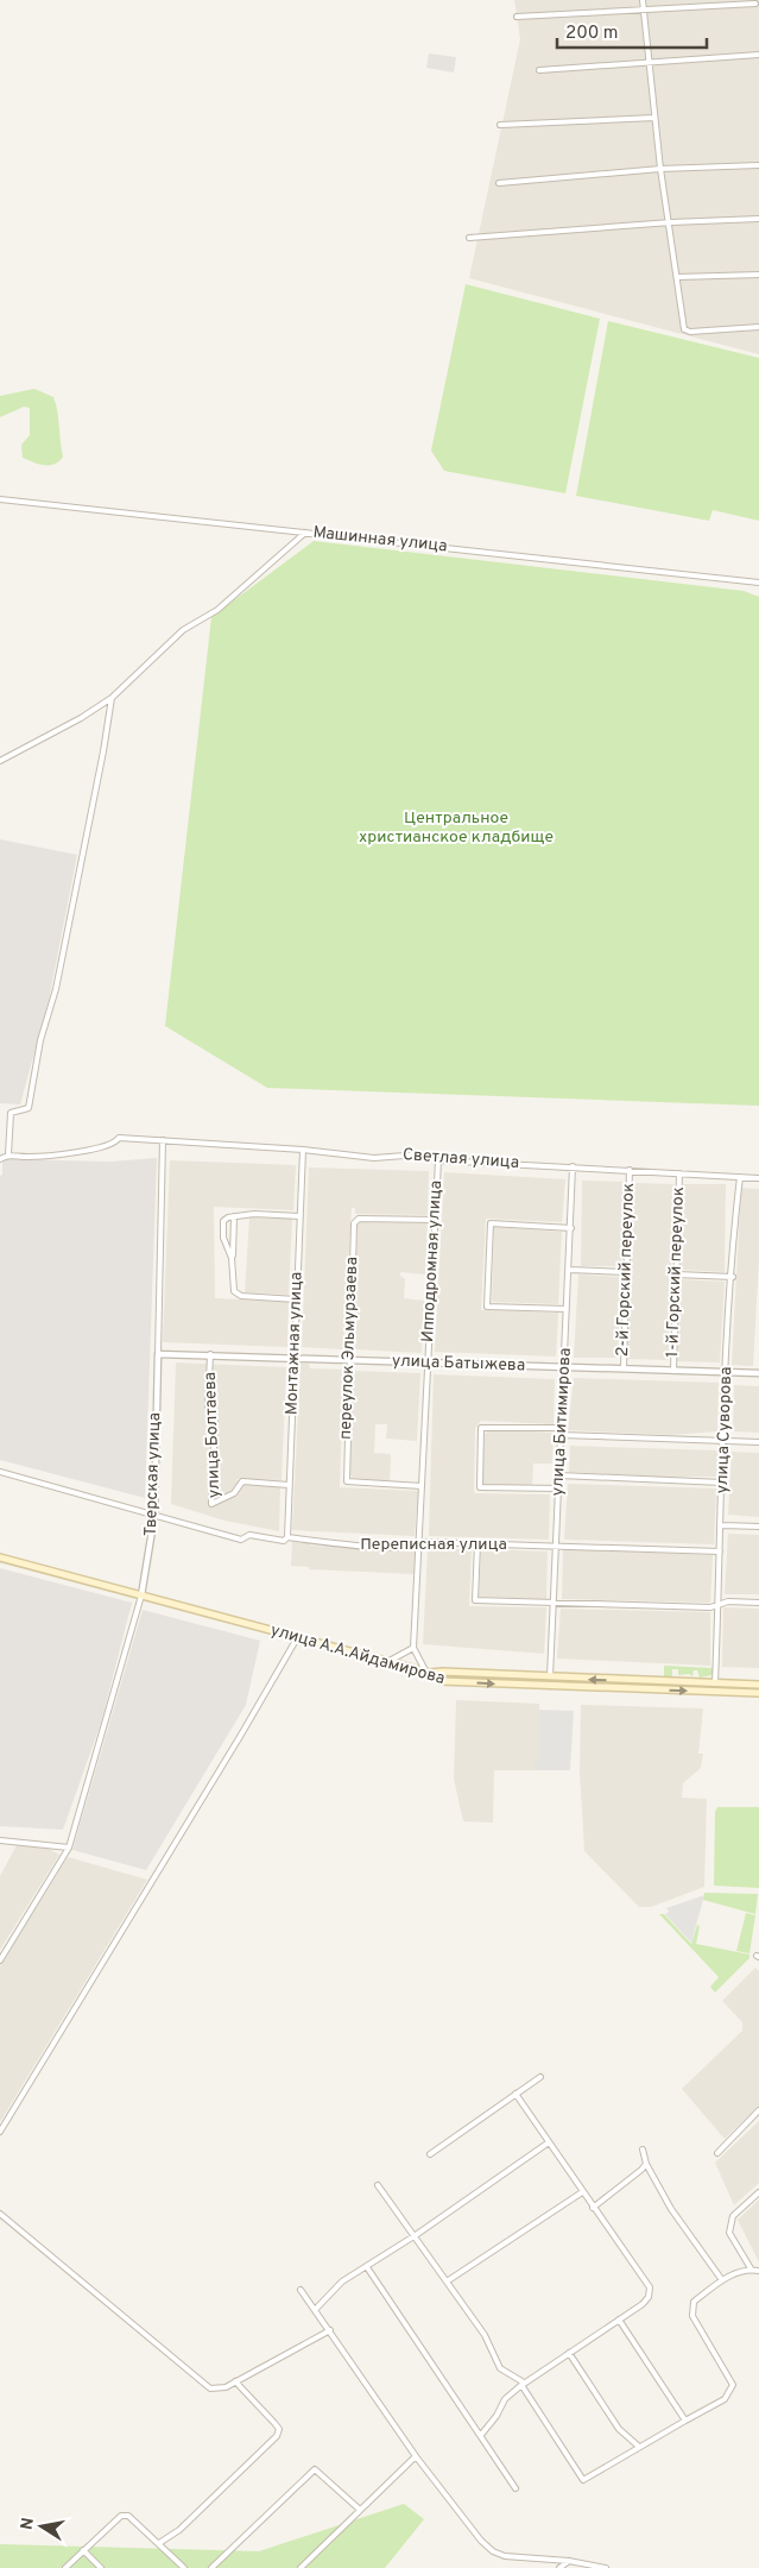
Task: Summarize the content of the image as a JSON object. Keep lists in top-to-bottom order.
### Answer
{
  "streets": {
    "main road": ["улица А.А.Айдамирова"],
    "street": [
      "Машинная улица",
      "Светлая улица",
      "Ипподромная улица",
      "2-й Горский переулок",
      "1-й Горский переулок",
      "Монтажная улица",
      "переулок Эльмурзаева",
      "улица Батыжева",
      "улица Битимирова",
      "улица Суворова",
      "улица Болтаева",
      "Тверская улица",
      "Переписная улица"
    ]
  },
  "crossings": [
    ["Светлая улица", "Ипподромная улица"],
    ["Светлая улица", "2-й Горский переулок"],
    ["Светлая улица", "1-й Горский переулок"],
    ["Светлая улица", "Монтажная улица"],
    ["Светлая улица", "улица Битимирова"],
    ["Светлая улица", "улица Суворова"],
    ["Светлая улица", "Тверская улица"],
    ["Ипподромная улица", "переулок Эльмурзаева"],
    ["Ипподромная улица", "улица Батыжева"],
    ["Ипподромная улица", "Переписная улица"],
    ["2-й Горский переулок", "улица Батыжева"],
    ["1-й Горский переулок", "улица Батыжева"],
    ["Монтажная улица", "улица Батыжева"],
    ["Монтажная улица", "улица Болтаева"],
    ["Монтажная улица", "Переписная улица"],
    ["переулок Эльмурзаева", "улица Батыжева"],
    ["улица Батыжева", "улица Битимирова"],
    ["улица Батыжева", "улица Суворова"],
    ["улица Батыжева", "улица Болтаева"],
    ["улица Батыжева", "Тверская улица"],
    ["улица Битимирова", "Переписная улица"],
    ["улица Битимирова", "улица А.А.Айдамирова"],
    ["улица Суворова", "Переписная улица"],
    ["улица Суворова", "улица А.А.Айдамирова"],
    ["Тверская улица", "Переписная улица"],
    ["Тверская улица", "улица А.А.Айдамирова"]
  ],
  "parks": ["Центральное христианское кладбище"],
  "scale_bar": "200 m",
  "north": "left"
}
